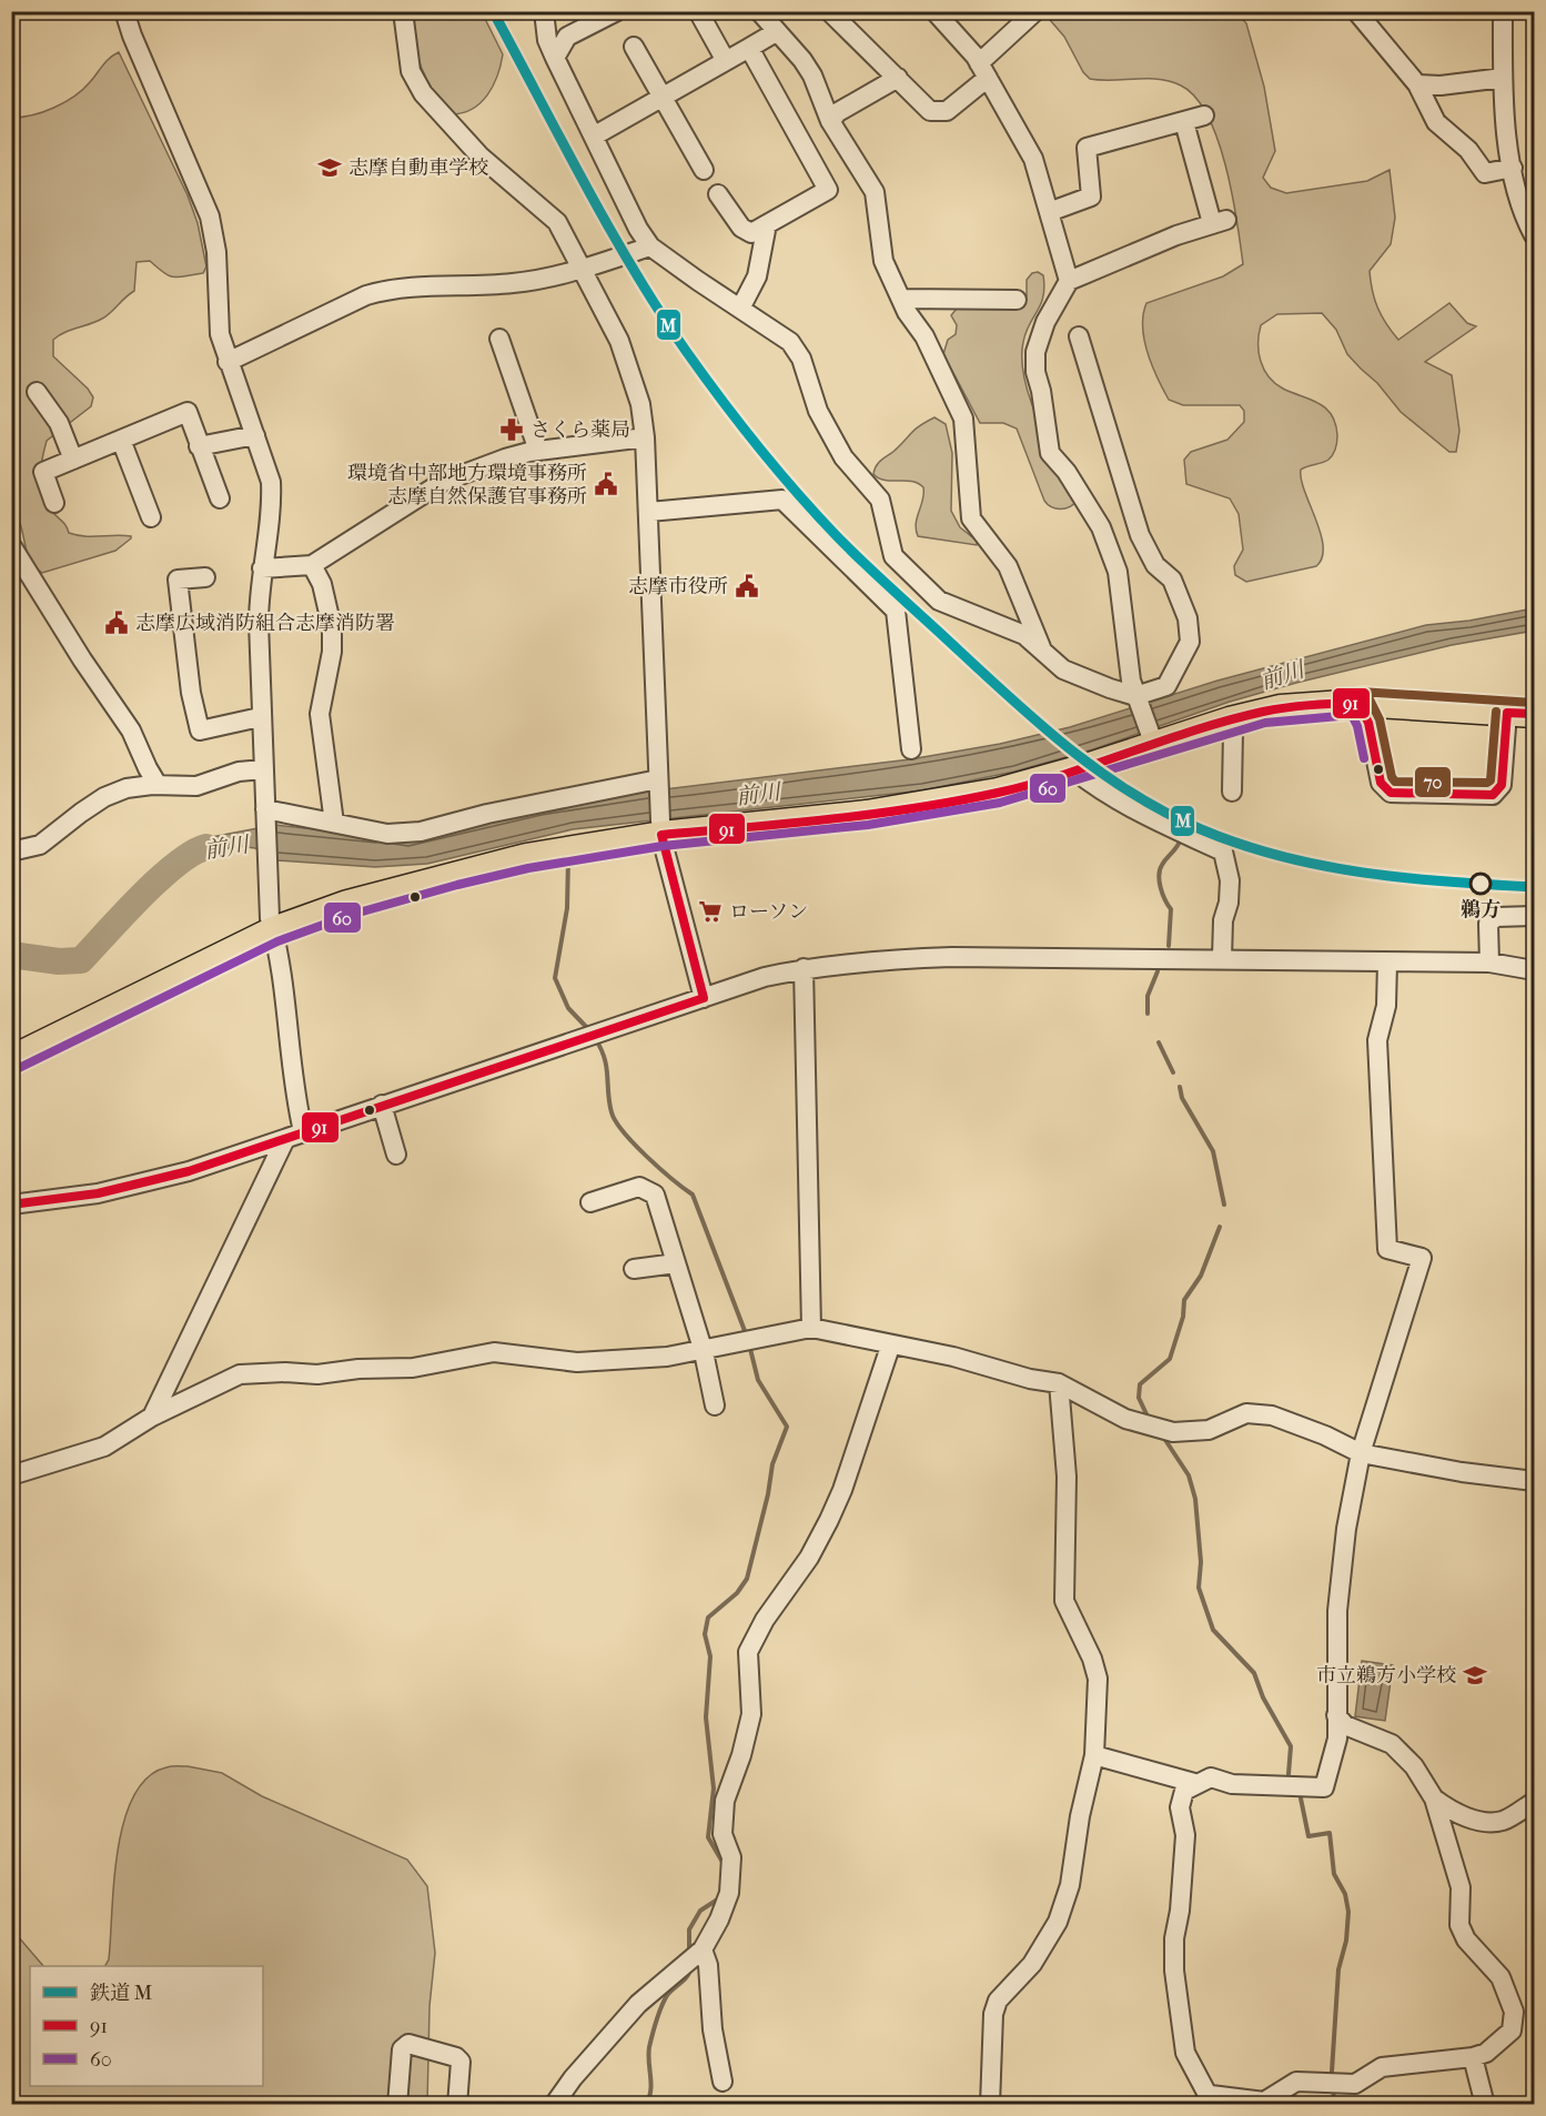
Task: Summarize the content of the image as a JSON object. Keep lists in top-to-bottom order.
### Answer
{
  "water": ["前川"],
  "places": {
    "school or university": ["志摩自動車学校", "市立鵜方小学校"],
    "pharmacy": ["さくら薬局"],
    "public building": ["環境省中部地方環境事務所 志摩自然保護官事務所", "志摩市役所", "志摩広域消防組合志摩消防署"],
    "other": ["鵜方"],
    "supermarket": ["ローソン"]
  },
  "lines": [
    "rail line M",
    "transit line 70",
    "transit line 91",
    "transit line 60"
  ],
  "legend": ["鉄道 M", "91", "60"]
}
